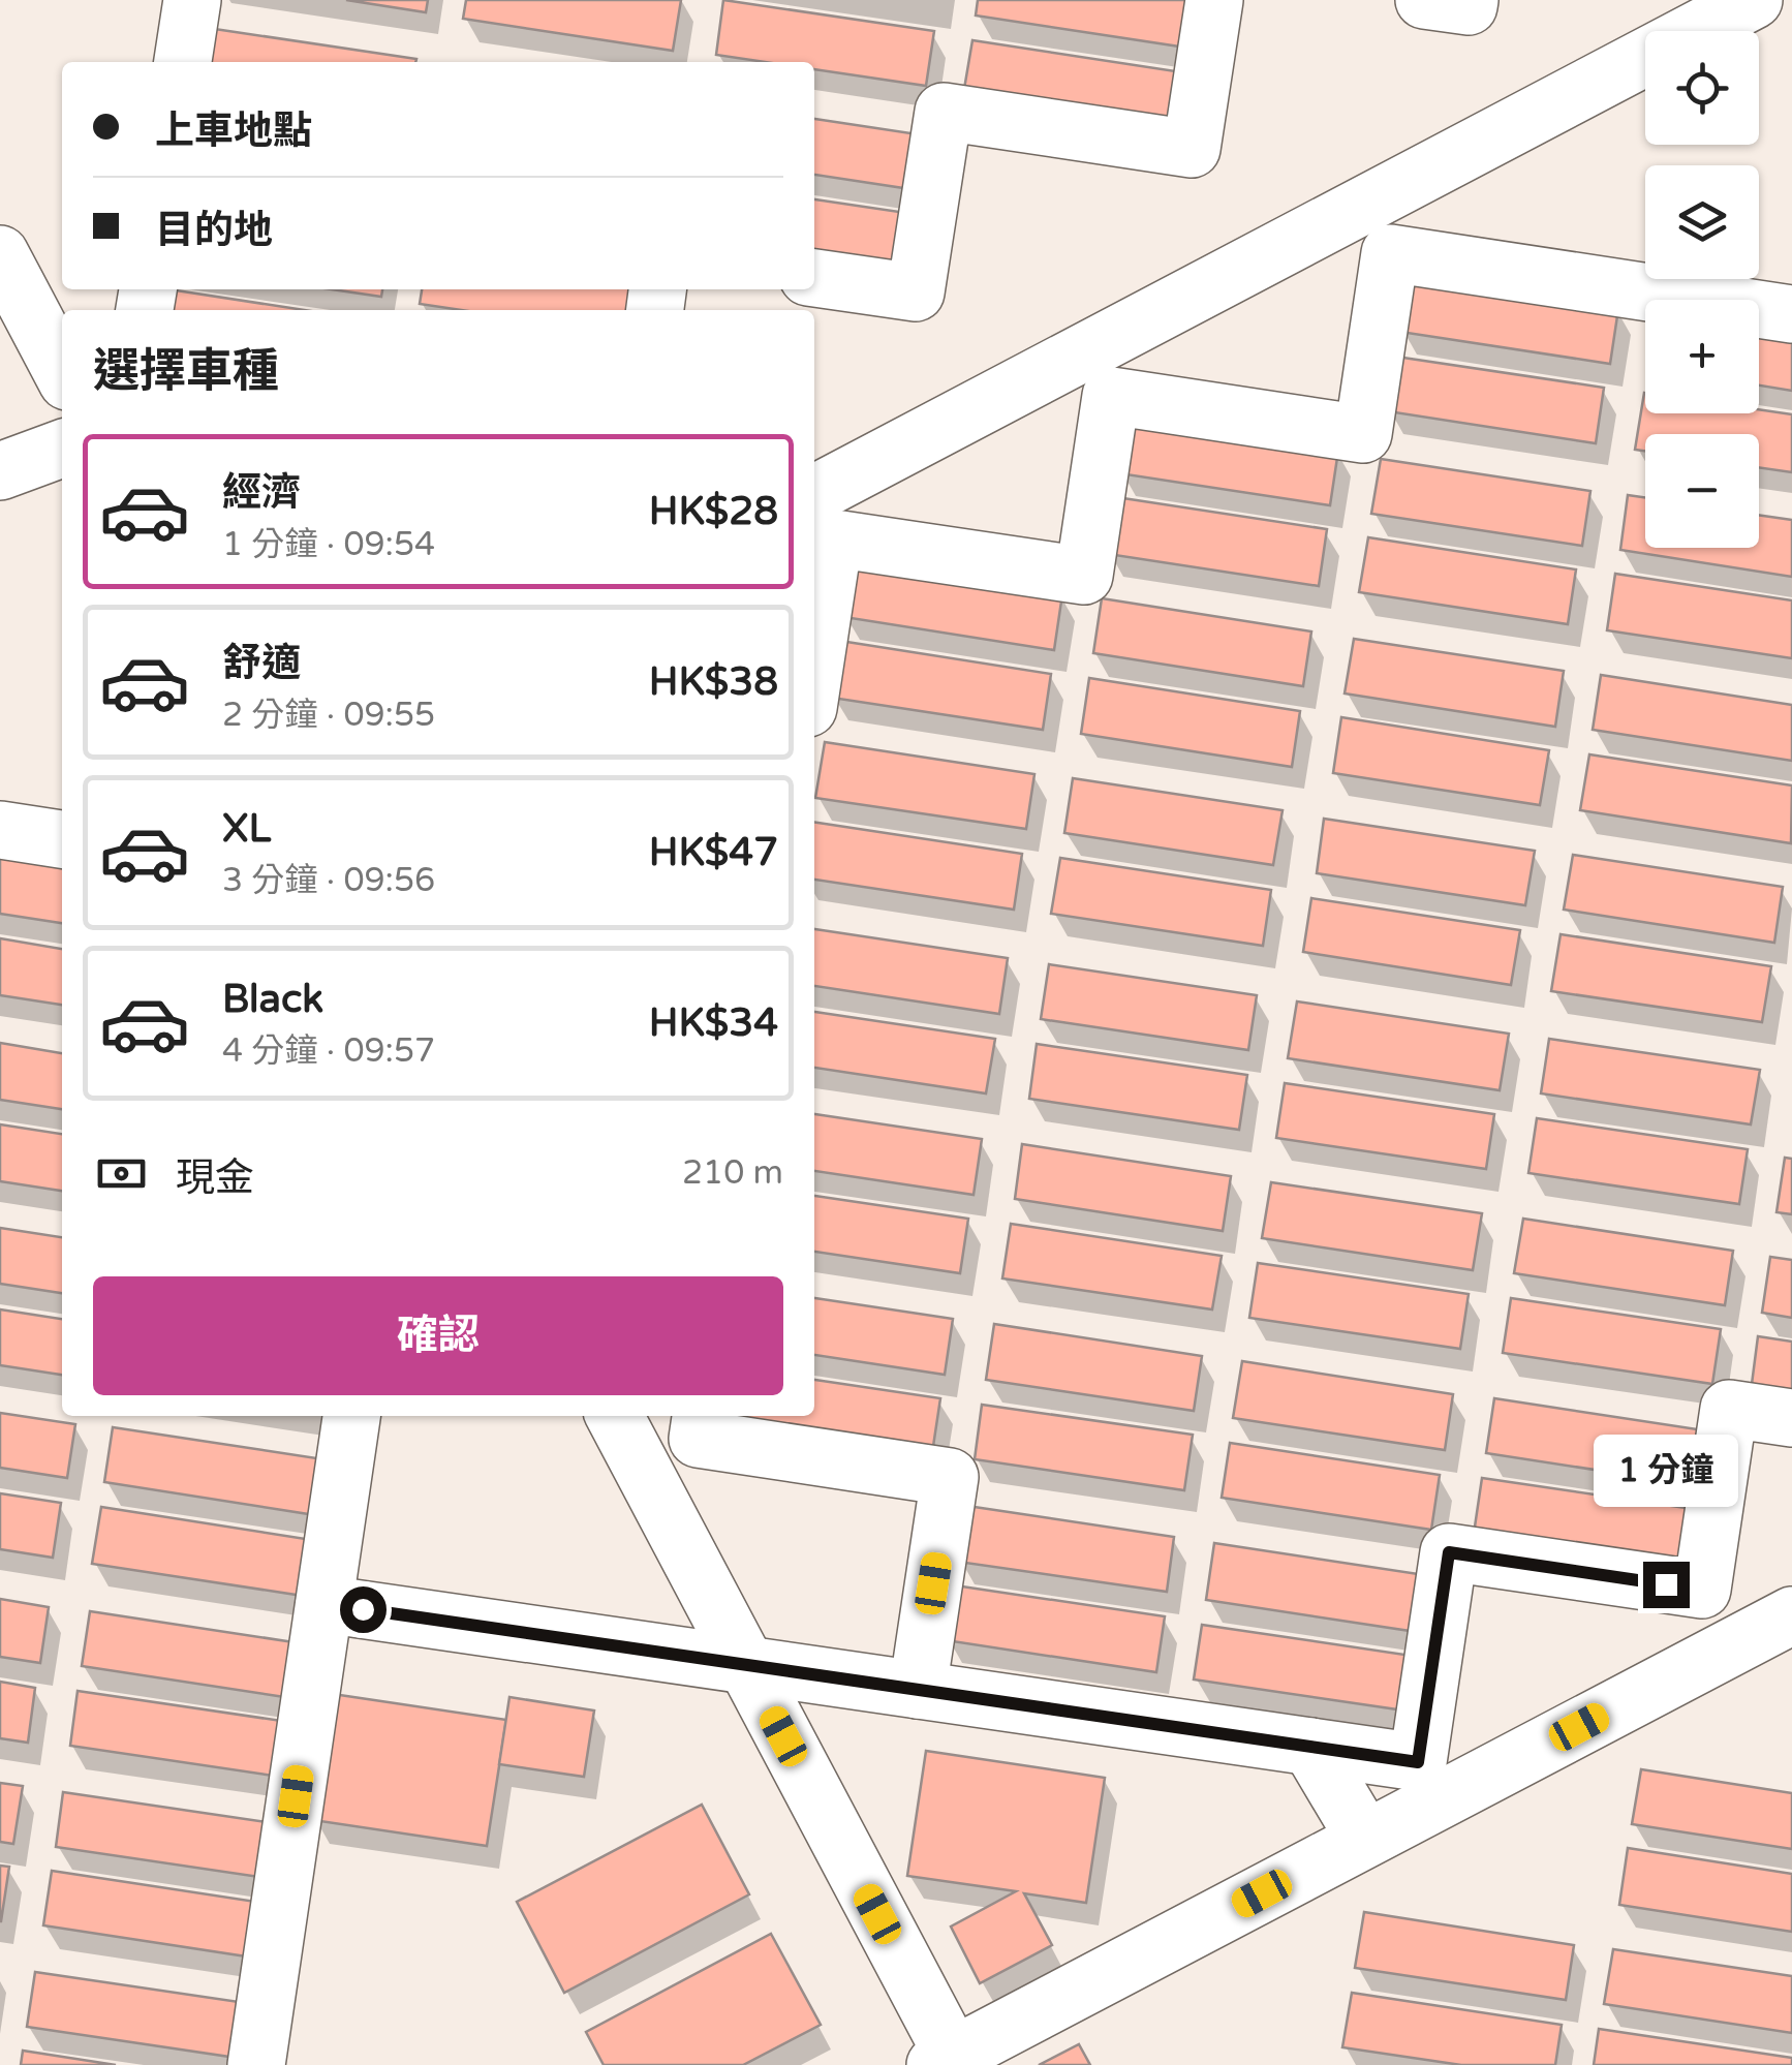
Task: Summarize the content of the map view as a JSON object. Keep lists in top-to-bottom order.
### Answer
{
  "page": {
    "map_buttons": ["+", "−"],
    "banner": ["上車地點", "目的地"],
    "heading": "選擇車種",
    "list": [
      {
        "name": "經濟",
        "note": "1 分鐘 · 09:54",
        "value": "HK$28"
      },
      {
        "name": "舒適",
        "note": "2 分鐘 · 09:55",
        "value": "HK$38"
      },
      {
        "name": "XL",
        "note": "3 分鐘 · 09:56",
        "value": "HK$47"
      },
      {
        "name": "Black",
        "note": "4 分鐘 · 09:57",
        "value": "HK$34"
      }
    ],
    "pay": ["現金", "210 m"],
    "buttons": "確認",
    "bubble": "1 分鐘"
  }
}
